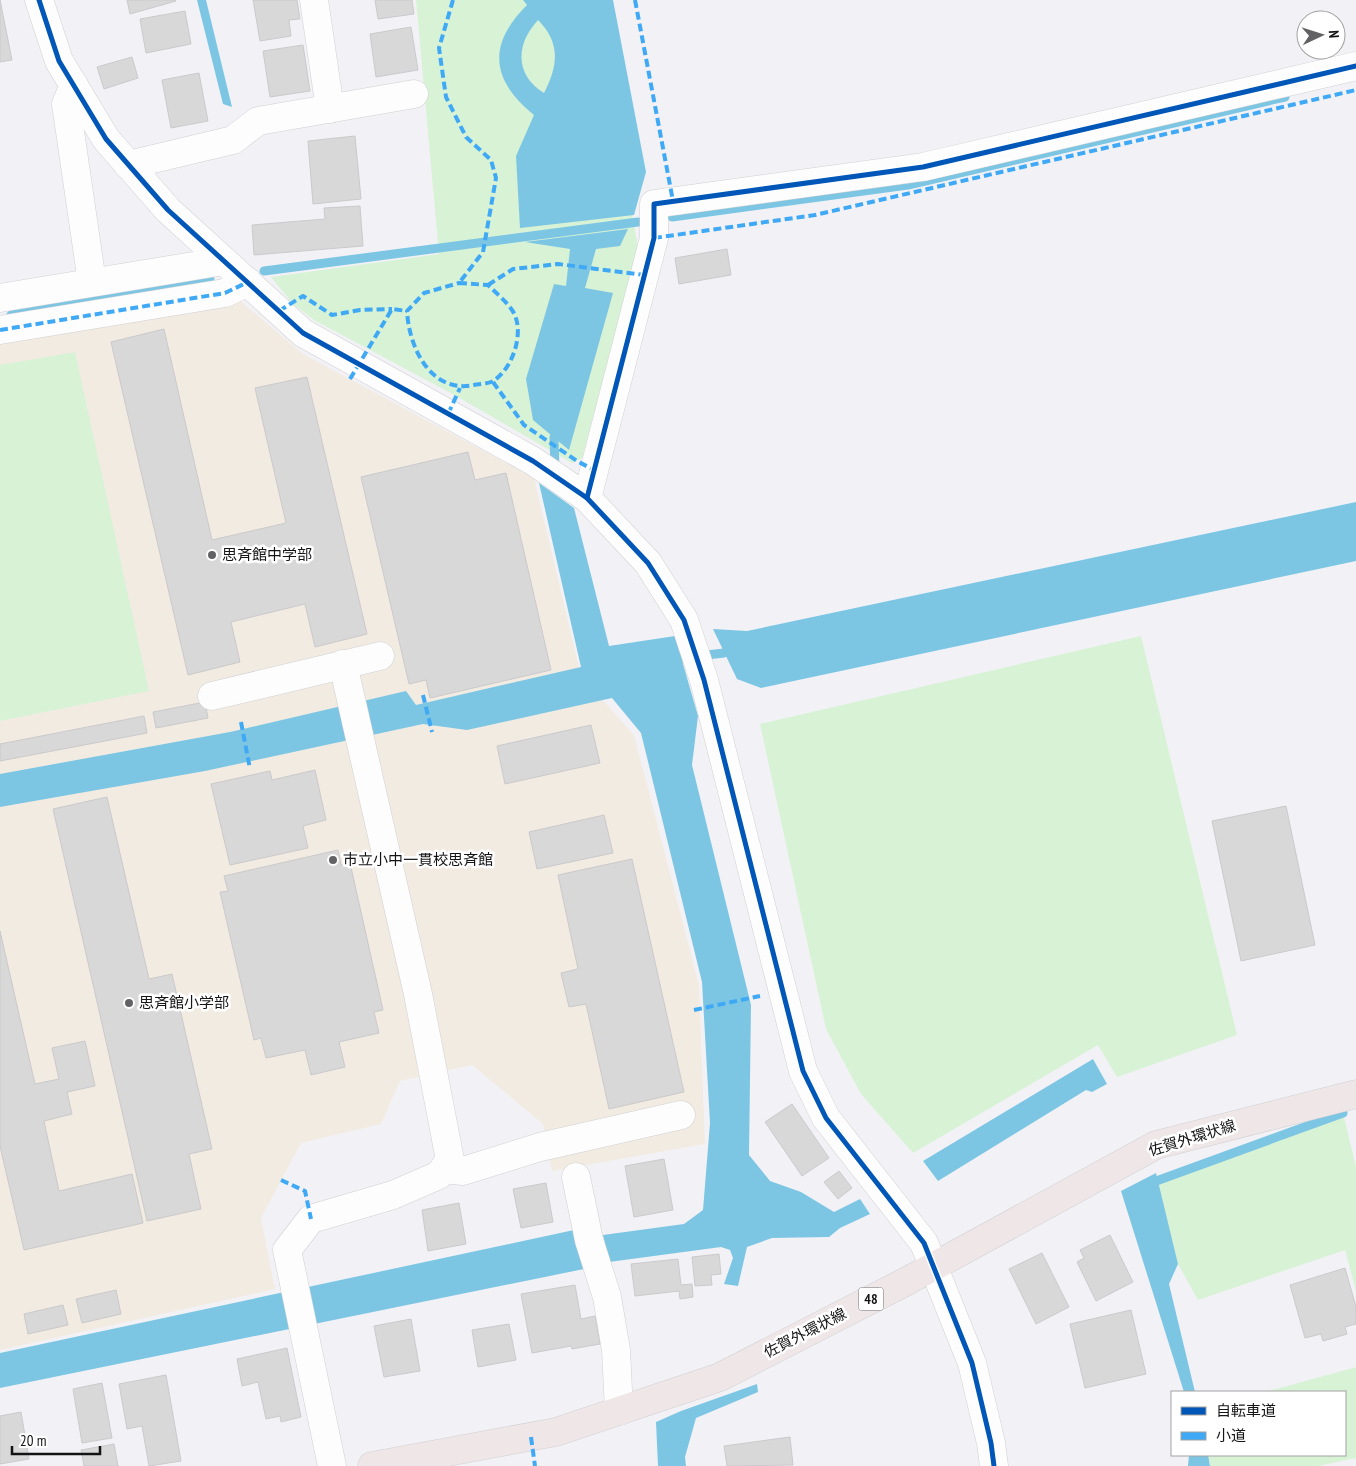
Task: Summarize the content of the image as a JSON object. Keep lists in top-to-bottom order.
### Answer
{
  "streets": {
    "main road": ["佐賀外環状線", "48"]
  },
  "places": ["思斉館中学部", "市立小中一貫校思斉館", "思斉館小学部"],
  "legend": ["自転車道", "小道"],
  "scale_bar": "20 m",
  "north": "right"
}
